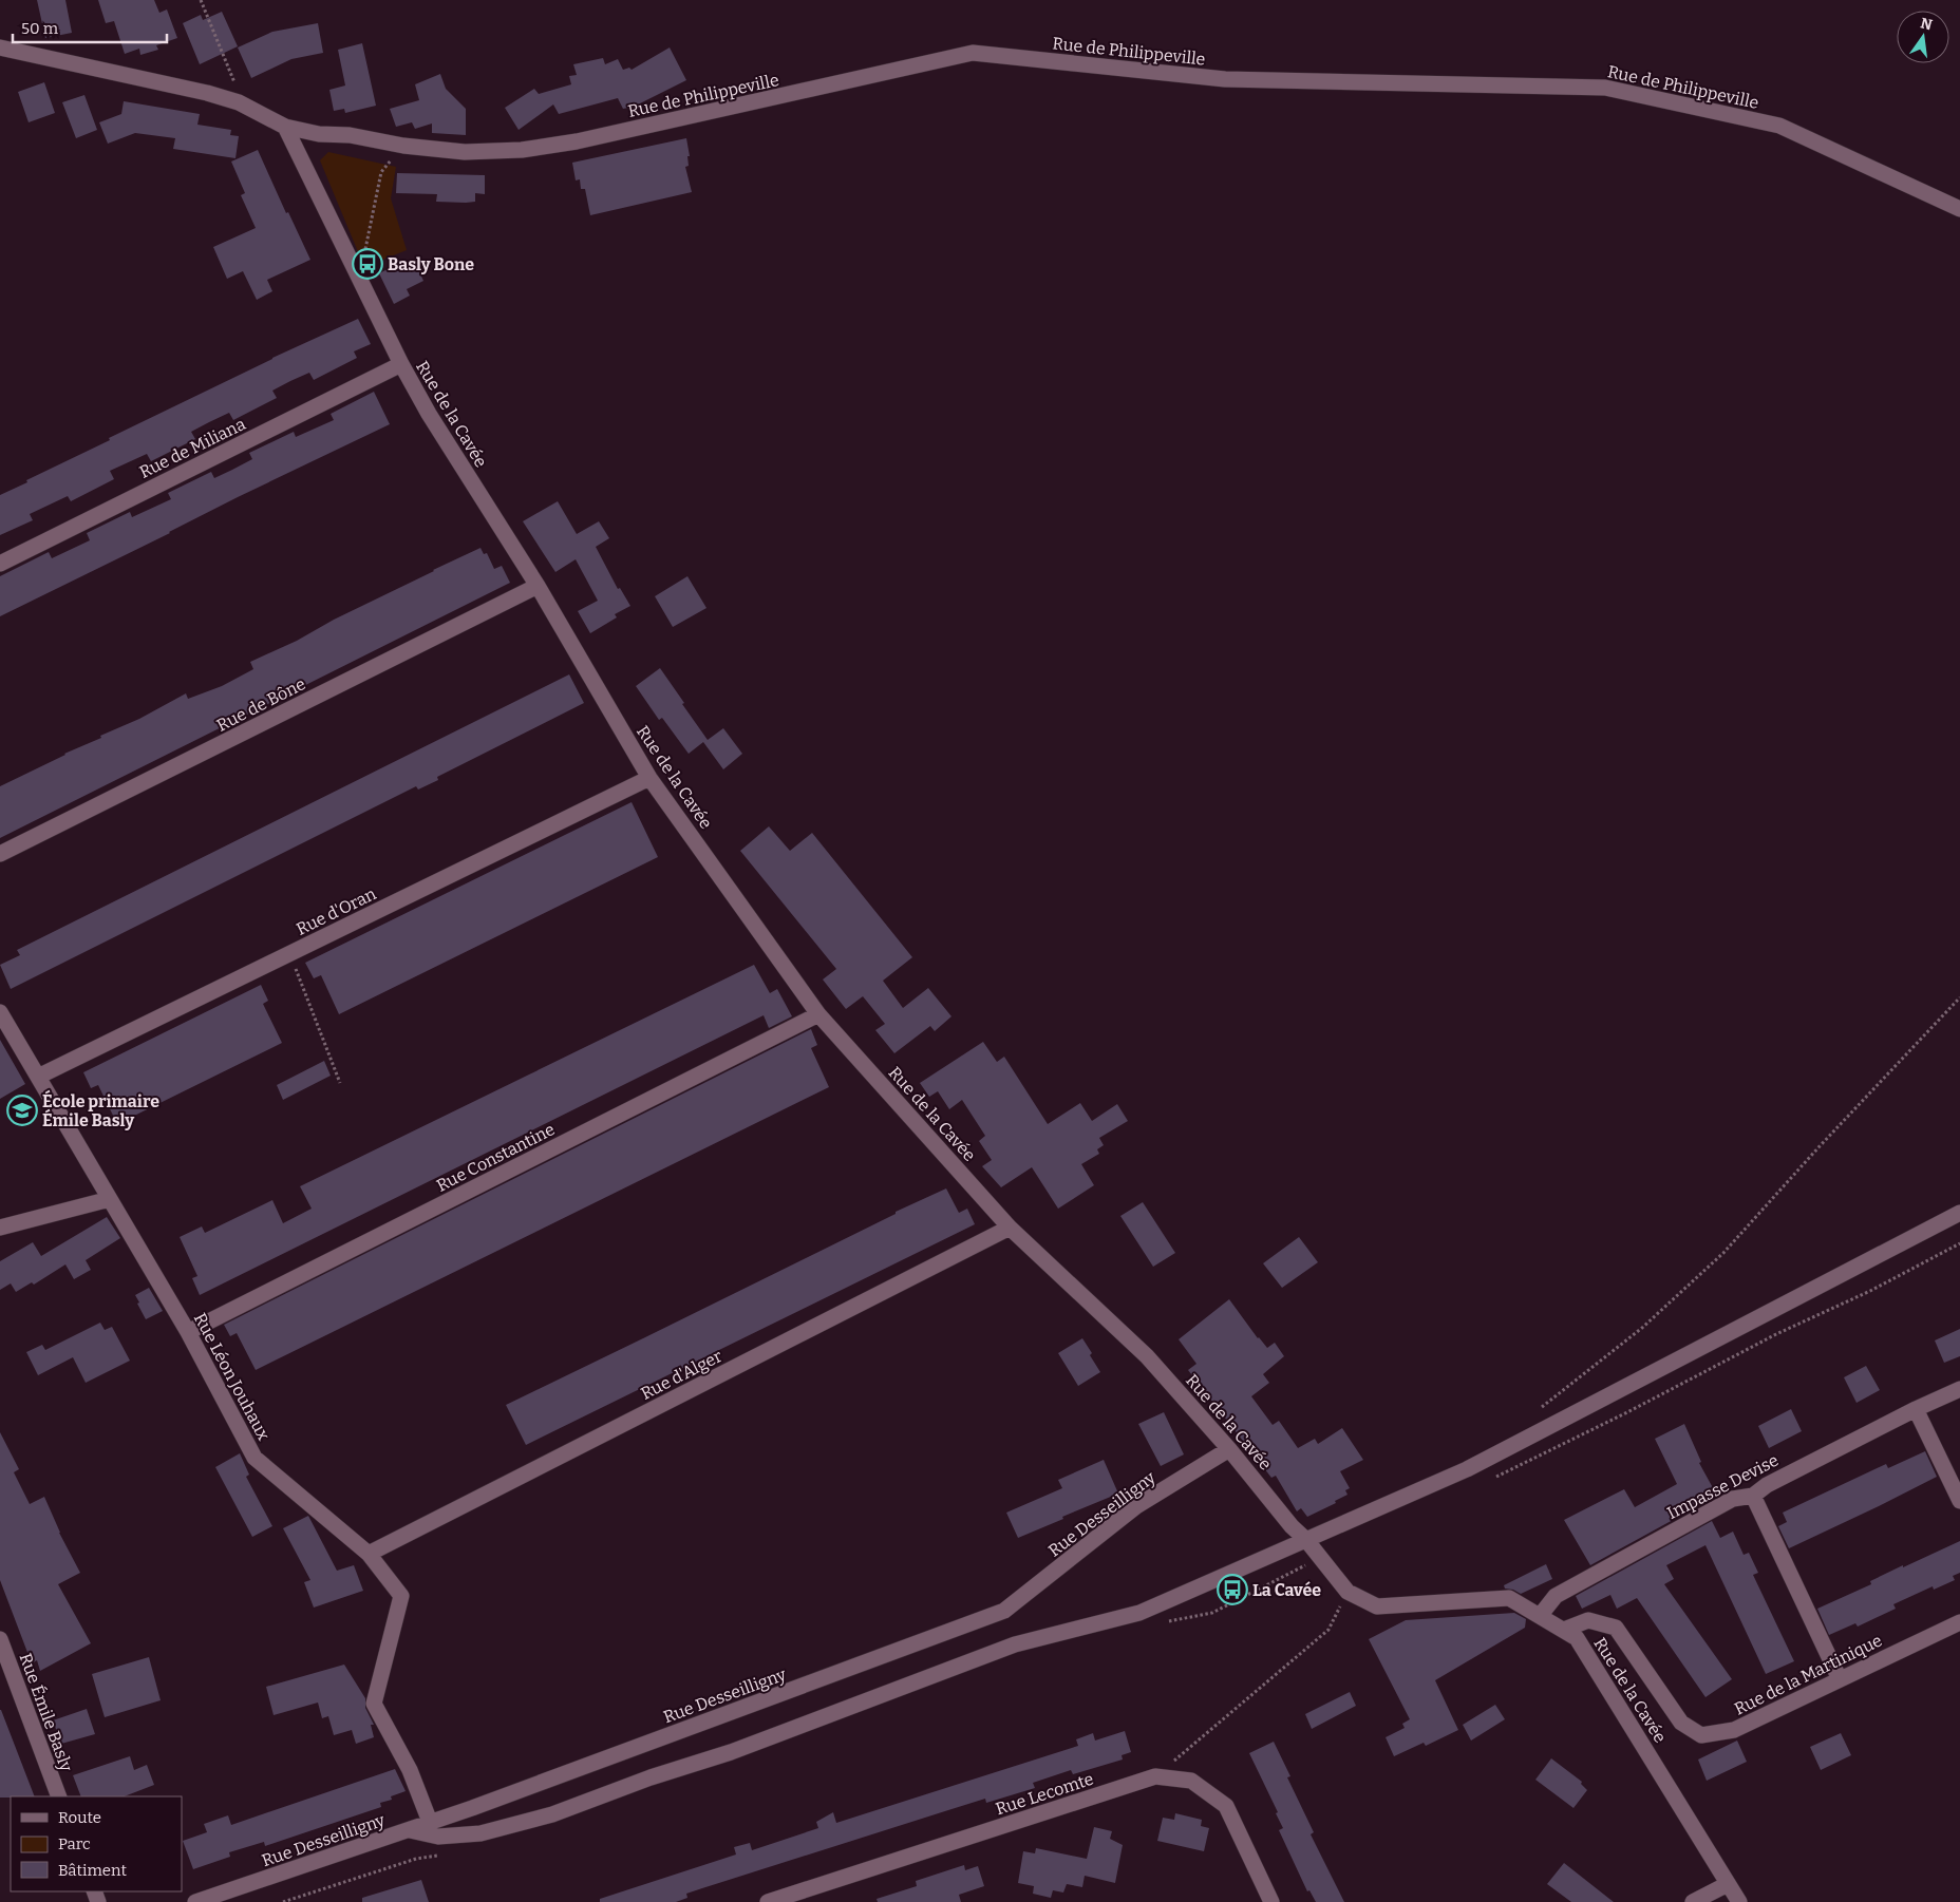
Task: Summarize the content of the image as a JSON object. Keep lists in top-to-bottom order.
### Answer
{
  "streets": {
    "street": [
      "Rue de Philippeville",
      "Rue de la Cavée",
      "Rue de Miliana",
      "Rue de Bône",
      "Rue d'Oran",
      "Rue Constantine",
      "Rue d'Alger",
      "Rue Léon Jouhaux",
      "Impasse Devise",
      "Rue Desseilligny",
      "Rue de la Martinique",
      "Rue Émile Basly",
      "Rue Lecomte"
    ]
  },
  "crossings": [
    ["Rue de Philippeville", "Rue de la Cavée"],
    ["Rue de la Cavée", "Rue de Miliana"],
    ["Rue de la Cavée", "Rue de Bône"],
    ["Rue de la Cavée", "Rue d'Oran"],
    ["Rue de la Cavée", "Rue Constantine"],
    ["Rue de la Cavée", "Rue d'Alger"],
    ["Rue de la Cavée", "Impasse Devise"],
    ["Rue de la Cavée", "Rue Desseilligny"],
    ["Rue de la Cavée", "Rue de la Martinique"],
    ["Rue d'Oran", "Rue Léon Jouhaux"],
    ["Rue Constantine", "Rue Léon Jouhaux"],
    ["Rue d'Alger", "Rue Léon Jouhaux"],
    ["Rue Léon Jouhaux", "Rue Desseilligny"]
  ],
  "places": {
    "bus stop": ["Basly Bone", "La Cavée"],
    "school or university": ["École primaire Émile Basly"]
  },
  "legend": ["Route", "Parc", "Bâtiment"],
  "scale_bar": "50 m",
  "north": "top"
}
